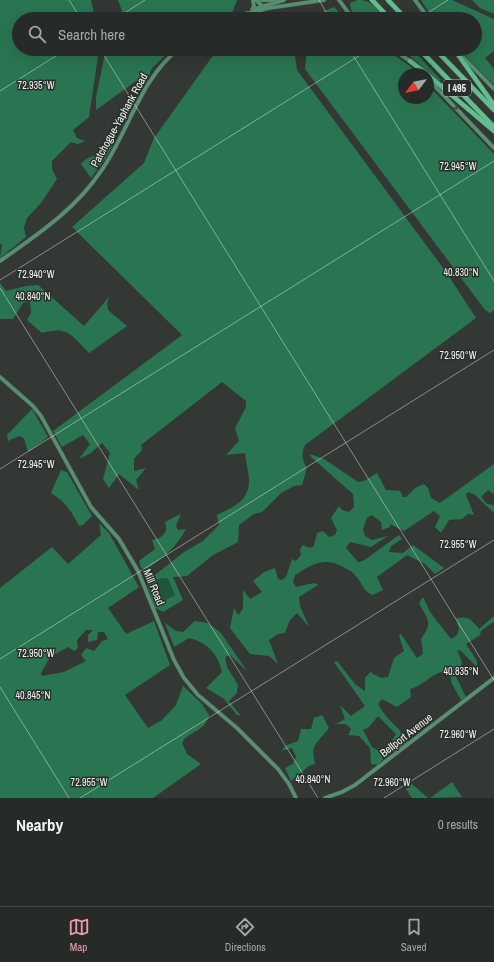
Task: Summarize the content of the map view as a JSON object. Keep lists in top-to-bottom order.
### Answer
{
  "streets": {
    "highway": ["I 495"],
    "main road": ["Patchogue-Yaphank Road", "Mill Road", "Bellport Avenue"]
  },
  "north": "bottom left",
  "page": {
    "search": "Search here",
    "heading": ["Nearby", "0 results"],
    "nav": ["Map", "Directions", "Saved"]
  },
  "coordinates": [
    "72.935°W",
    "72.945°W",
    "40.830°N",
    "72.940°W",
    "40.840°N",
    "72.950°W",
    "72.955°W",
    "40.835°N",
    "40.845°N",
    "72.960°W"
  ]
}
